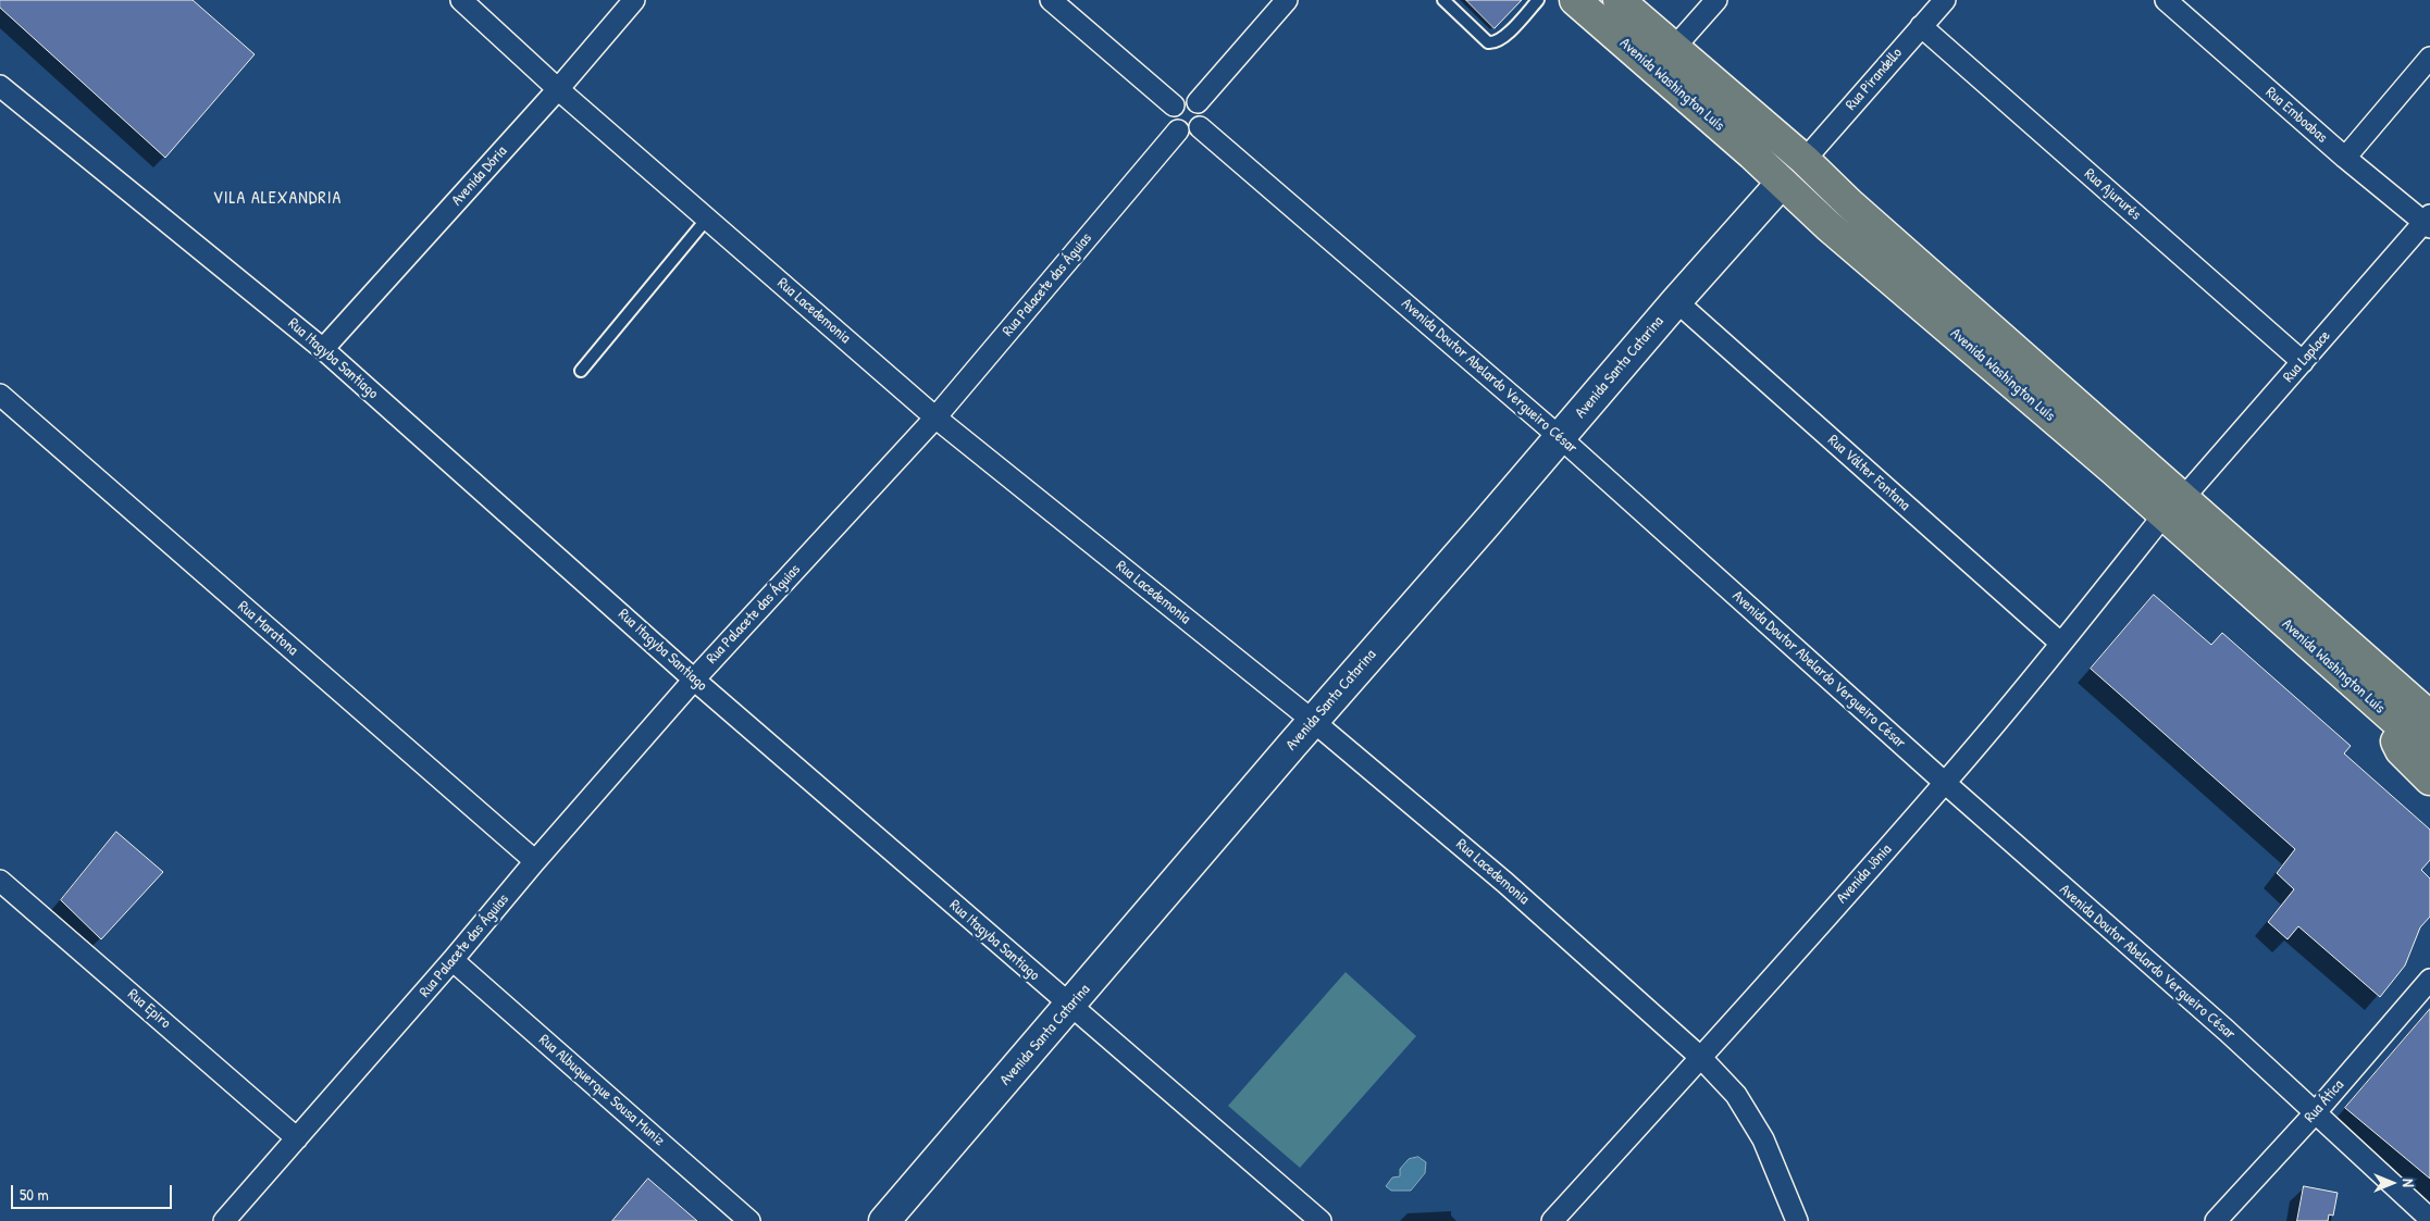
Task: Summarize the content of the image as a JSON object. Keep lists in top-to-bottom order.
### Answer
{
  "streets": {
    "highway": ["Avenida Washington Luís"],
    "street": [
      "Rua Pirandello",
      "Rua Emboabas",
      "Avenida Dória",
      "Rua Ajururés",
      "Rua Palacete das Águias",
      "Rua Lacedemonia",
      "Rua Laplace",
      "Rua Itagyba Santiago",
      "Avenida Santa Catarina",
      "Avenida Doutor Abelardo Vergueiro César",
      "Rua Válter Fontana",
      "Rua Maratona",
      "Avenida Jônia",
      "Rua Epiro",
      "Rua Albuquerque Sousa Muniz",
      "Rua Ática"
    ]
  },
  "crossings": [
    ["Rua Pirandello", "Avenida Washington Luís"],
    ["Rua Pirandello", "Rua Ajururés"],
    ["Avenida Washington Luís", "Rua Laplace"],
    ["Avenida Washington Luís", "Avenida Santa Catarina"],
    ["Avenida Washington Luís", "Avenida Jônia"],
    ["Rua Emboabas", "Rua Laplace"],
    ["Avenida Dória", "Rua Lacedemonia"],
    ["Avenida Dória", "Rua Itagyba Santiago"],
    ["Rua Ajururés", "Rua Laplace"],
    ["Rua Palacete das Águias", "Rua Lacedemonia"],
    ["Rua Palacete das Águias", "Rua Itagyba Santiago"],
    ["Rua Palacete das Águias", "Avenida Doutor Abelardo Vergueiro César"],
    ["Rua Palacete das Águias", "Rua Maratona"],
    ["Rua Palacete das Águias", "Rua Epiro"],
    ["Rua Palacete das Águias", "Rua Albuquerque Sousa Muniz"],
    ["Rua Lacedemonia", "Avenida Santa Catarina"],
    ["Rua Lacedemonia", "Avenida Jônia"],
    ["Rua Laplace", "Avenida Jônia"],
    ["Rua Itagyba Santiago", "Avenida Santa Catarina"],
    ["Avenida Santa Catarina", "Avenida Doutor Abelardo Vergueiro César"],
    ["Avenida Santa Catarina", "Rua Válter Fontana"],
    ["Avenida Doutor Abelardo Vergueiro César", "Avenida Jônia"],
    ["Avenida Doutor Abelardo Vergueiro César", "Rua Ática"],
    ["Rua Válter Fontana", "Avenida Jônia"]
  ],
  "districts": ["VILA ALEXANDRIA"],
  "scale_bar": "50 m",
  "north": "right"
}
